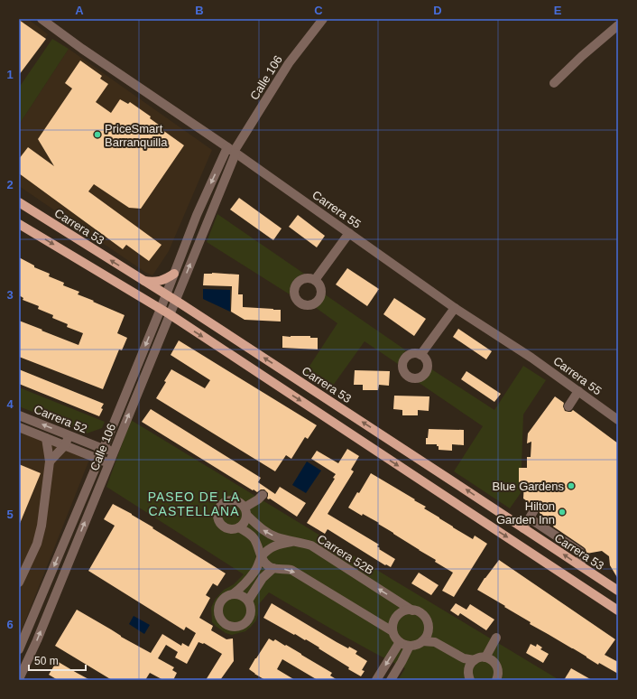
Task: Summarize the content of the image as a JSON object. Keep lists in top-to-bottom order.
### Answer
{
  "streets": {
    "main road": ["Carrera 53"],
    "street": [
      "Calle 106",
      "Carrera 55",
      "Carrera 52",
      "Carrera 52B"
    ]
  },
  "crossings": [
    ["Calle 106", "Carrera 55"],
    ["Calle 106", "Carrera 53"],
    ["Calle 106", "Carrera 52"]
  ],
  "districts": ["PASEO DE LA CASTELLANA"],
  "places": ["PriceSmart Barranquilla", "Blue Gardens", "Hilton Garden Inn"],
  "scale_bar": "50 m",
  "grid": {
    "columns": [
      "A",
      "B",
      "C",
      "D",
      "E"
    ],
    "rows": [
      "1",
      "2",
      "3",
      "4",
      "5",
      "6"
    ]
  }
}
